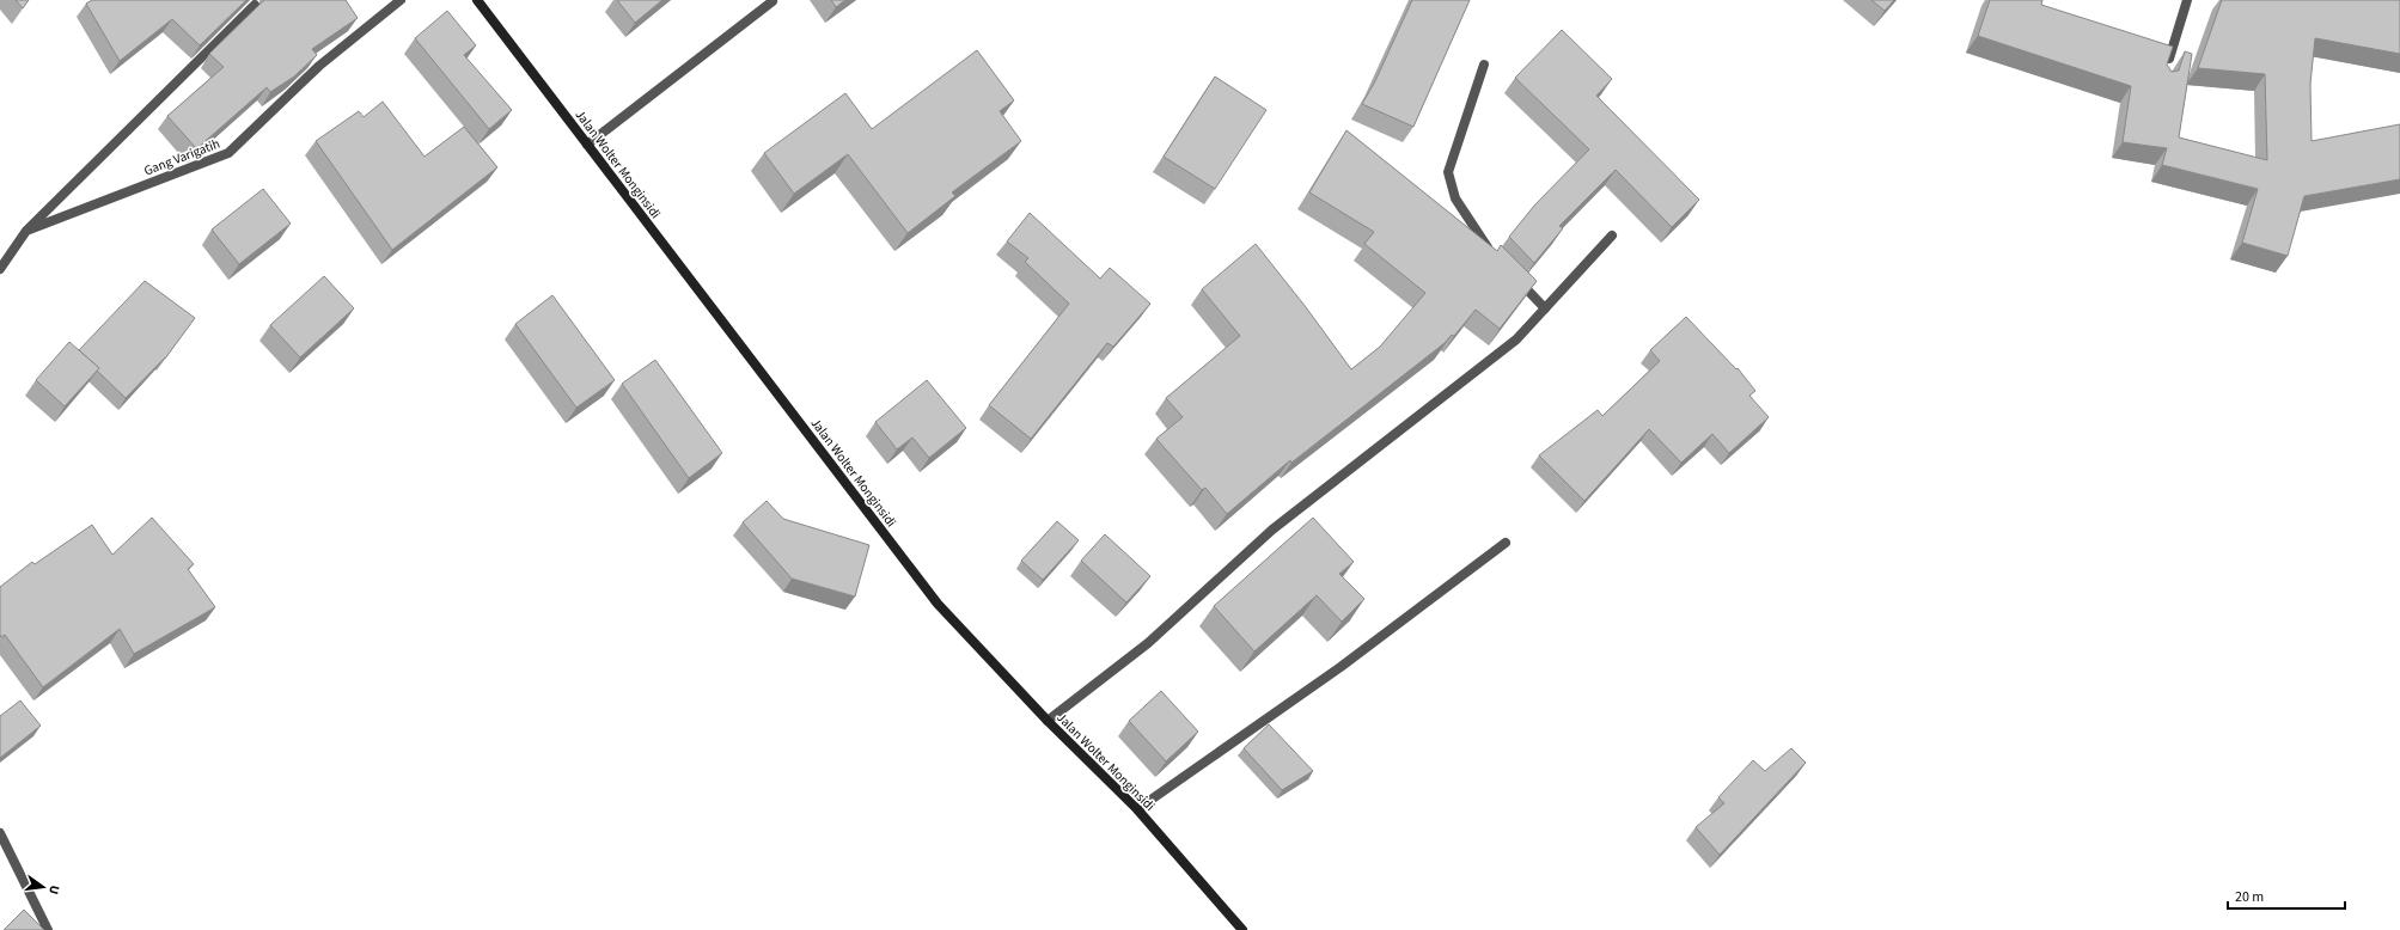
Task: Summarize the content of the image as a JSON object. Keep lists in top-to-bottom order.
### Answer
{
  "streets": {
    "main road": ["Jalan Wolter Monginsidi"],
    "street": ["Gang Varigatih"]
  },
  "scale_bar": "20 m",
  "north": "right"
}
